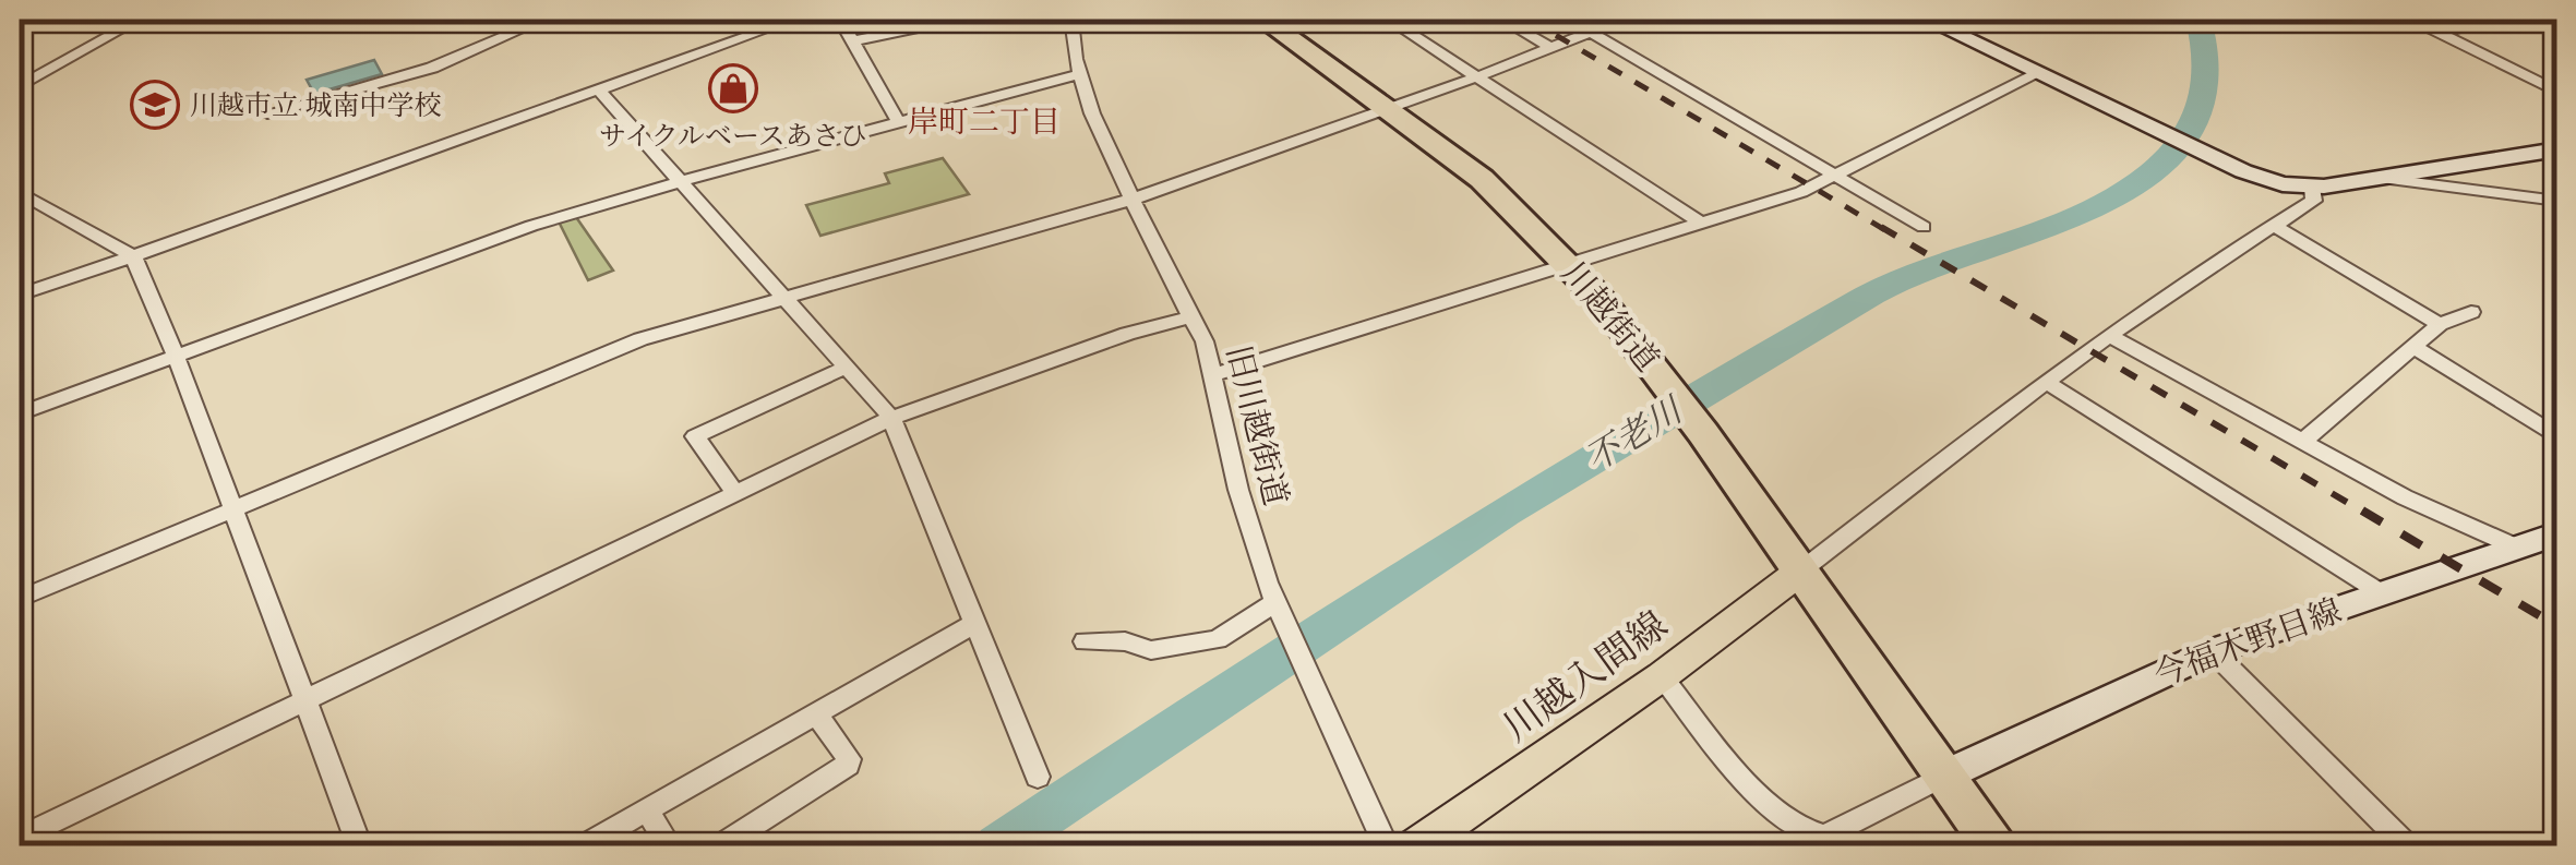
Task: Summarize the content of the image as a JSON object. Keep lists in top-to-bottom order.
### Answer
{
  "streets": {
    "highway": ["川越街道"],
    "main road": ["川越入間線"],
    "street": ["旧川越街道", "今福木野目線"]
  },
  "crossings": [
    ["川越街道", "今福木野目線"],
    ["川越街道", "川越入間線"]
  ],
  "districts": ["岸町二丁目"],
  "water": ["不老川"],
  "places": {
    "shop": ["サイクルベースあさひ"],
    "school or university": ["川越市立 城南中学校"]
  }
}
